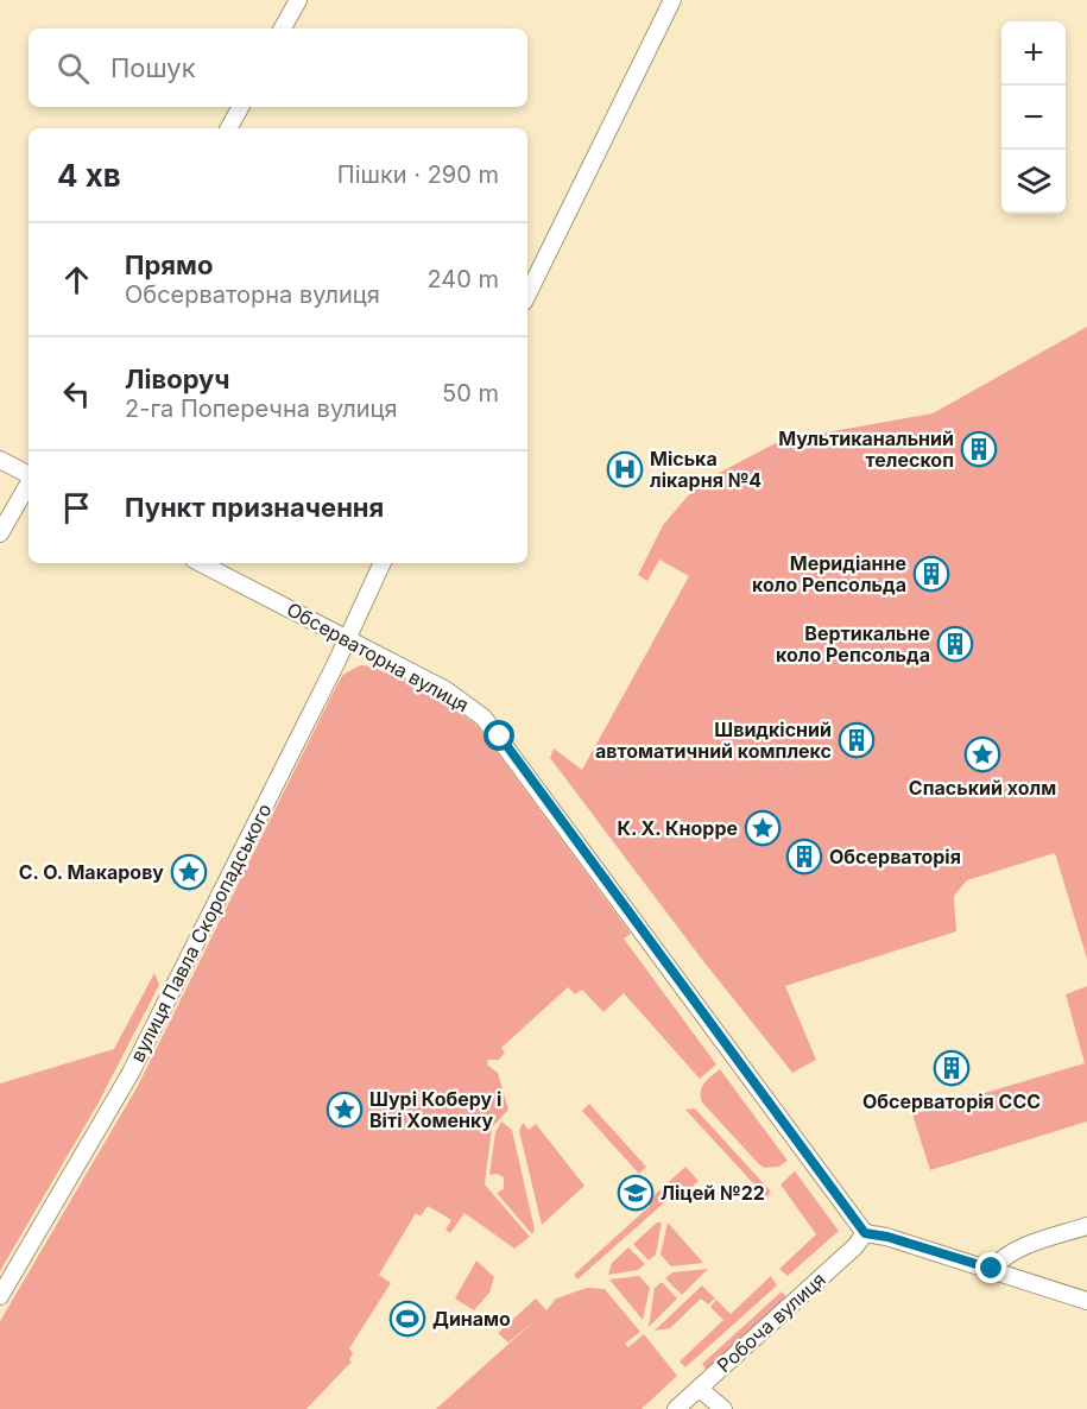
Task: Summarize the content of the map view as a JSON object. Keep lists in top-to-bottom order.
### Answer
{
  "streets": {
    "street": ["Обсерваторна вулиця", "вулиця Павла Скоропадського", "Робоча вулиця"]
  },
  "crossings": [
    ["Обсерваторна вулиця", "вулиця Павла Скоропадського"],
    ["Обсерваторна вулиця", "Робоча вулиця"]
  ],
  "places": {
    "building": [
      "Мультиканальний телескоп",
      "Меридіанне коло Репсольда",
      "Вертикальне коло Репсольда",
      "Швидкісний автоматичний комплекс",
      "Обсерваторія",
      "Обсерваторія ССС"
    ],
    "hospital": ["Міська лікарня №4"],
    "place": [
      "Спаський холм",
      "К. Х. Кнорре",
      "С. О. Макарову",
      "Шурі Коберу і Віті Хоменку"
    ],
    "school or university": ["Ліцей №22"],
    "sports": ["Динамо"]
  },
  "page": {
    "map_buttons": ["+", "−"],
    "search": "Пошук",
    "heading": ["4 хв", "Пішки · 290 m"],
    "list": [
      ["Прямо", "Обсерваторна вулиця", "240 m"],
      ["Ліворуч", "2-га Поперечна вулиця", "50 m"],
      "Пункт призначення"
    ]
  }
}
